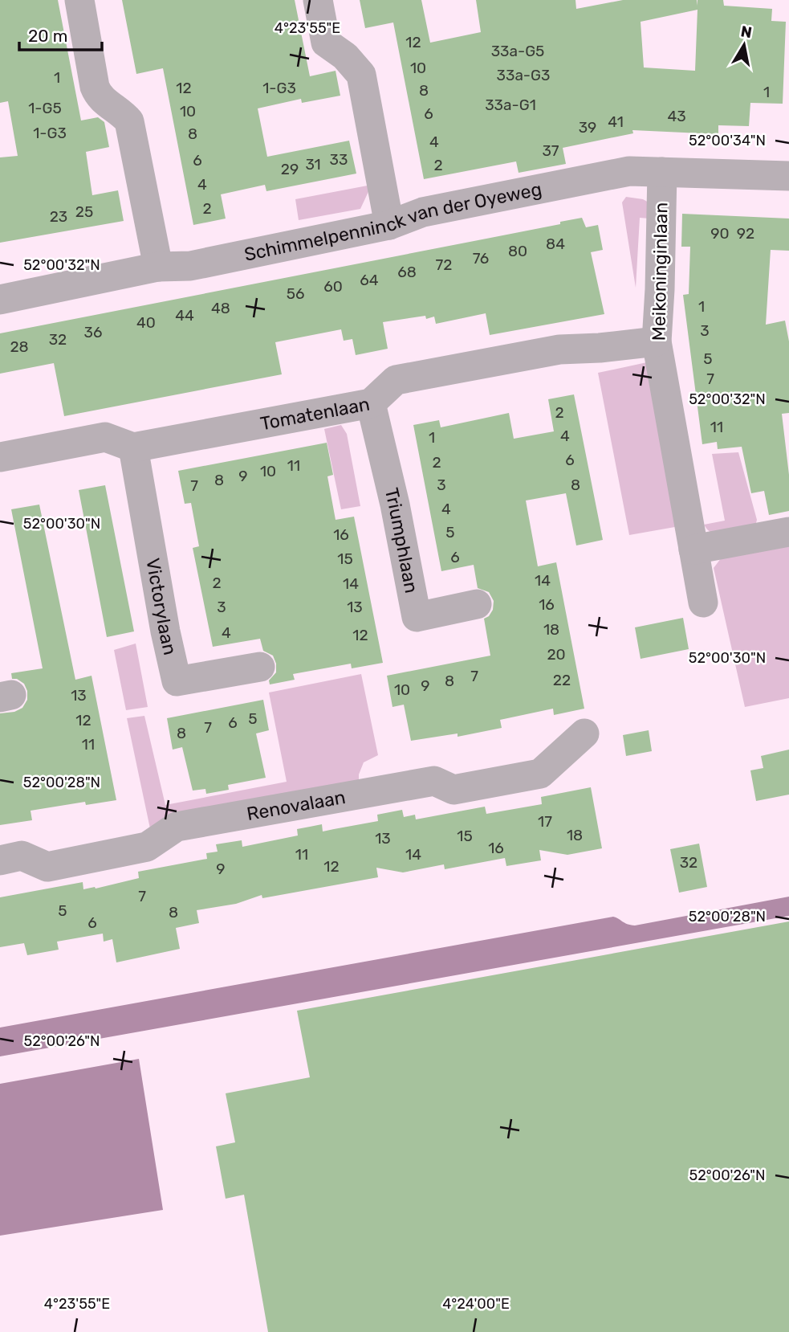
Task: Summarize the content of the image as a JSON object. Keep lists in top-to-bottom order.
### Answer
{
  "streets": {
    "street": [
      "Schimmelpenninck van der Oyeweg",
      "Meikoninginlaan",
      "Tomatenlaan",
      "Triumphlaan",
      "Victorylaan",
      "Renovalaan"
    ]
  },
  "crossings": [
    ["Schimmelpenninck van der Oyeweg", "Meikoninginlaan"],
    ["Meikoninginlaan", "Tomatenlaan"],
    ["Tomatenlaan", "Triumphlaan"],
    ["Tomatenlaan", "Victorylaan"]
  ],
  "house_numbers": [
    "12",
    "33a-G5",
    "10",
    "33a-G3",
    "1",
    "12",
    "1-G3",
    "8",
    "1",
    "33a-G1",
    "1-G5",
    "10",
    "6",
    "43",
    "41",
    "39",
    "1-G3",
    "8",
    "4",
    "37",
    "33",
    "6",
    "31",
    "2",
    "29",
    "4",
    "2",
    "25",
    "23",
    "90",
    "92",
    "84",
    "80",
    "76",
    "72",
    "68",
    "64",
    "60",
    "56",
    "1",
    "48",
    "44",
    "40",
    "3",
    "36",
    "32",
    "28",
    "5",
    "7",
    "2",
    "11",
    "4",
    "1",
    "6",
    "2",
    "11",
    "10",
    "9",
    "8",
    "3",
    "8",
    "7",
    "4",
    "5",
    "16",
    "6",
    "15",
    "14",
    "2",
    "14",
    "16",
    "3",
    "13",
    "18",
    "4",
    "12",
    "20",
    "7",
    "22",
    "8",
    "9",
    "10",
    "13",
    "5",
    "12",
    "6",
    "7",
    "8",
    "11",
    "17",
    "18",
    "15",
    "13",
    "16",
    "11",
    "14",
    "32",
    "12",
    "9",
    "7",
    "5",
    "8",
    "6"
  ],
  "scale_bar": "20 m",
  "north": "top",
  "coordinates": [
    "4°23'55\"E",
    "52°00'34\"N",
    "52°00'32\"N",
    "52°00'30\"N",
    "52°00'28\"N",
    "52°00'26\"N",
    "4°24'00\"E"
  ]
}
